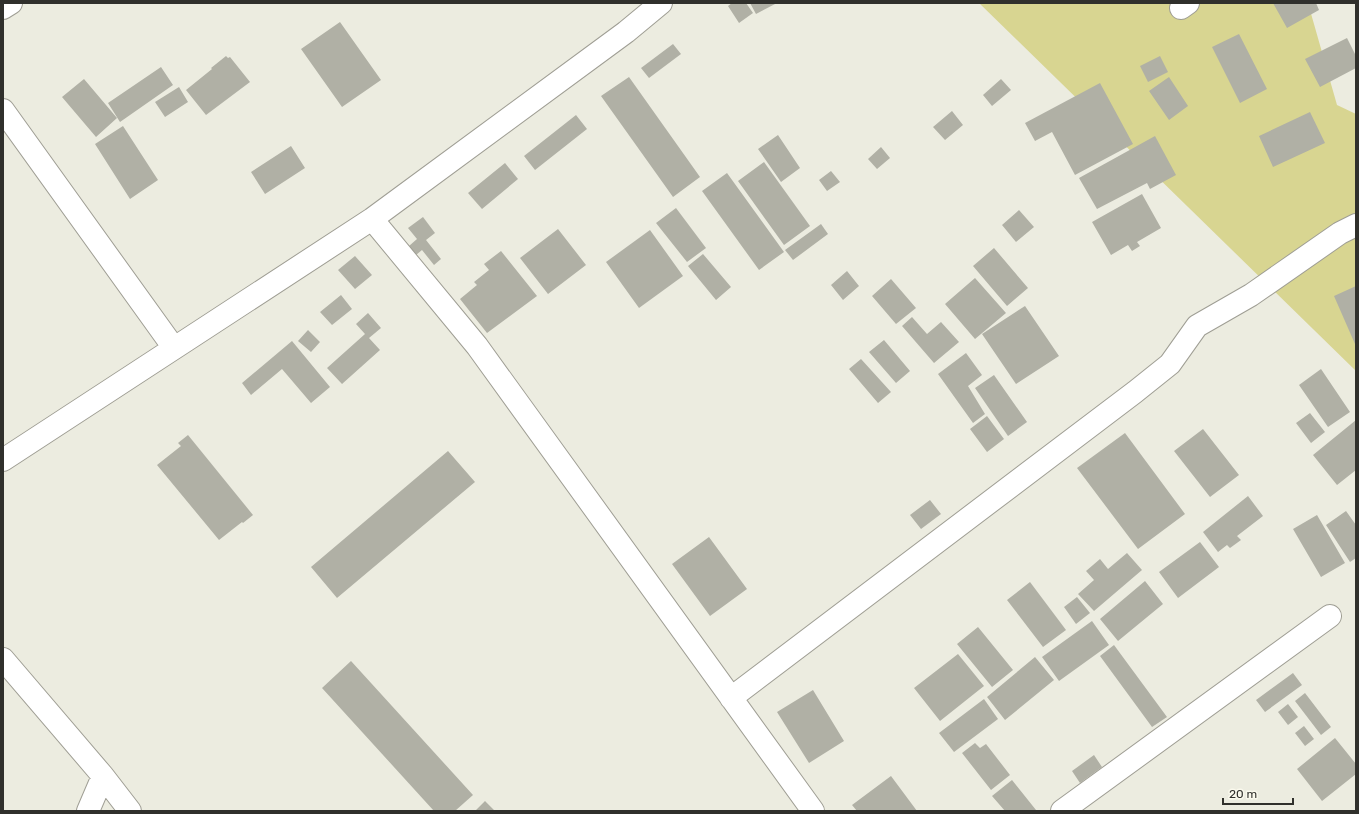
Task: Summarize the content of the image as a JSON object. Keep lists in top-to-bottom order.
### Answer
{
  "scale_bar": "20 m"
}
